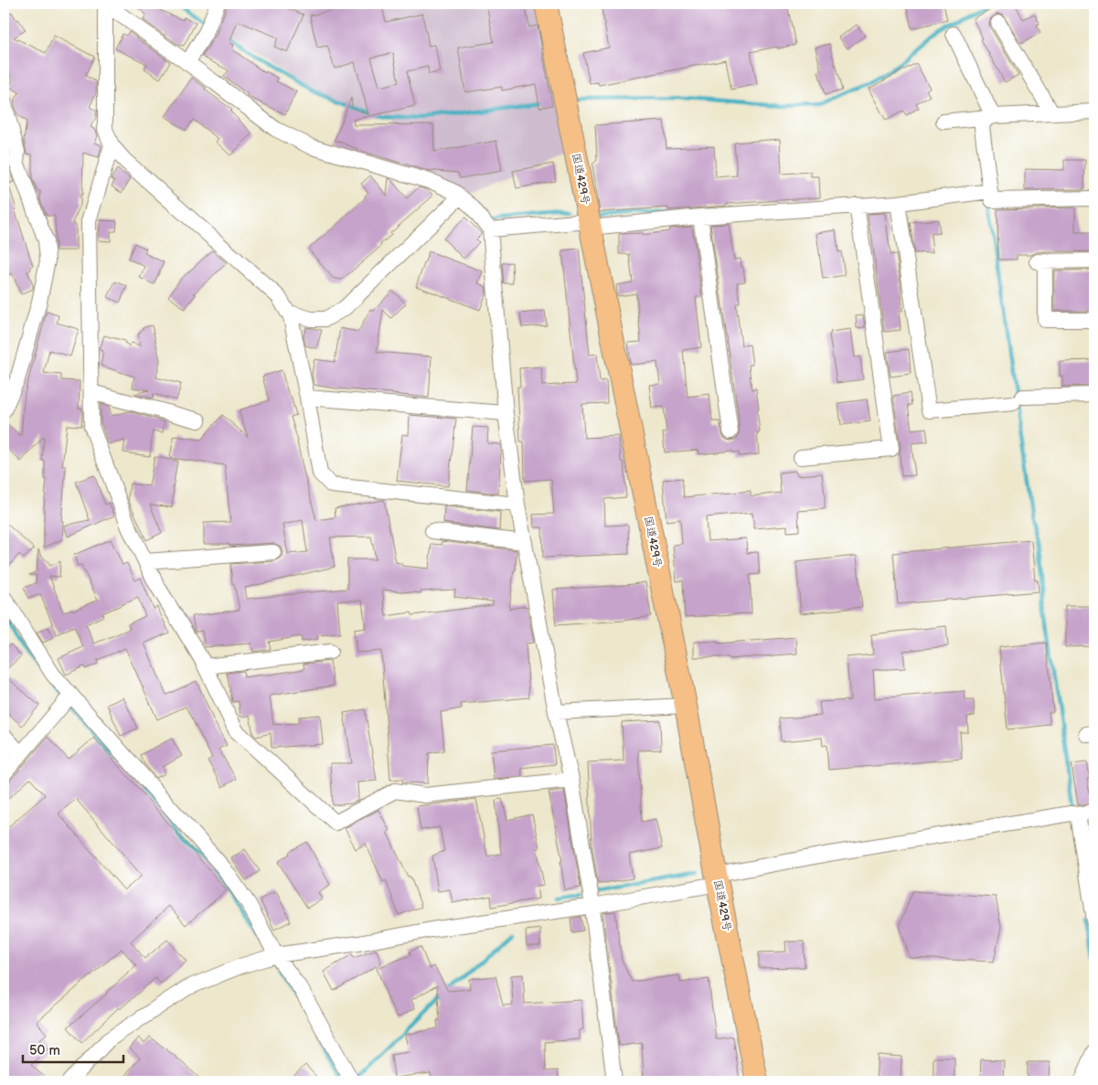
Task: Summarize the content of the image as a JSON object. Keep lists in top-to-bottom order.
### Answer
{
  "streets": {
    "highway": ["国道429号"]
  },
  "scale_bar": "50 m"
}
